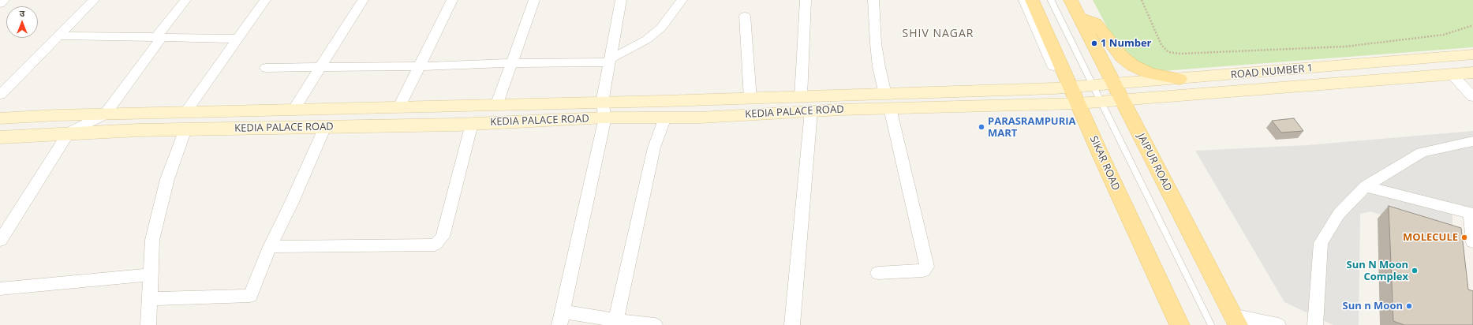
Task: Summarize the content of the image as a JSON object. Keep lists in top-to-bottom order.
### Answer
{
  "streets": {
    "main road": ["JAIPUR ROAD", "SIKAR ROAD"],
    "street": ["ROAD NUMBER 1", "KEDIA PALACE ROAD"]
  },
  "crossings": [
    ["ROAD NUMBER 1", "KEDIA PALACE ROAD"],
    ["ROAD NUMBER 1", "JAIPUR ROAD"],
    ["ROAD NUMBER 1", "SIKAR ROAD"],
    ["KEDIA PALACE ROAD", "SIKAR ROAD"]
  ],
  "districts": ["SHIV NAGAR"],
  "places": [
    "1 Number",
    "PARASRAMPURIA MART",
    "MOLECULE",
    "Sun N Moon Complex",
    "Sun n Moon"
  ],
  "north": "top"
}
